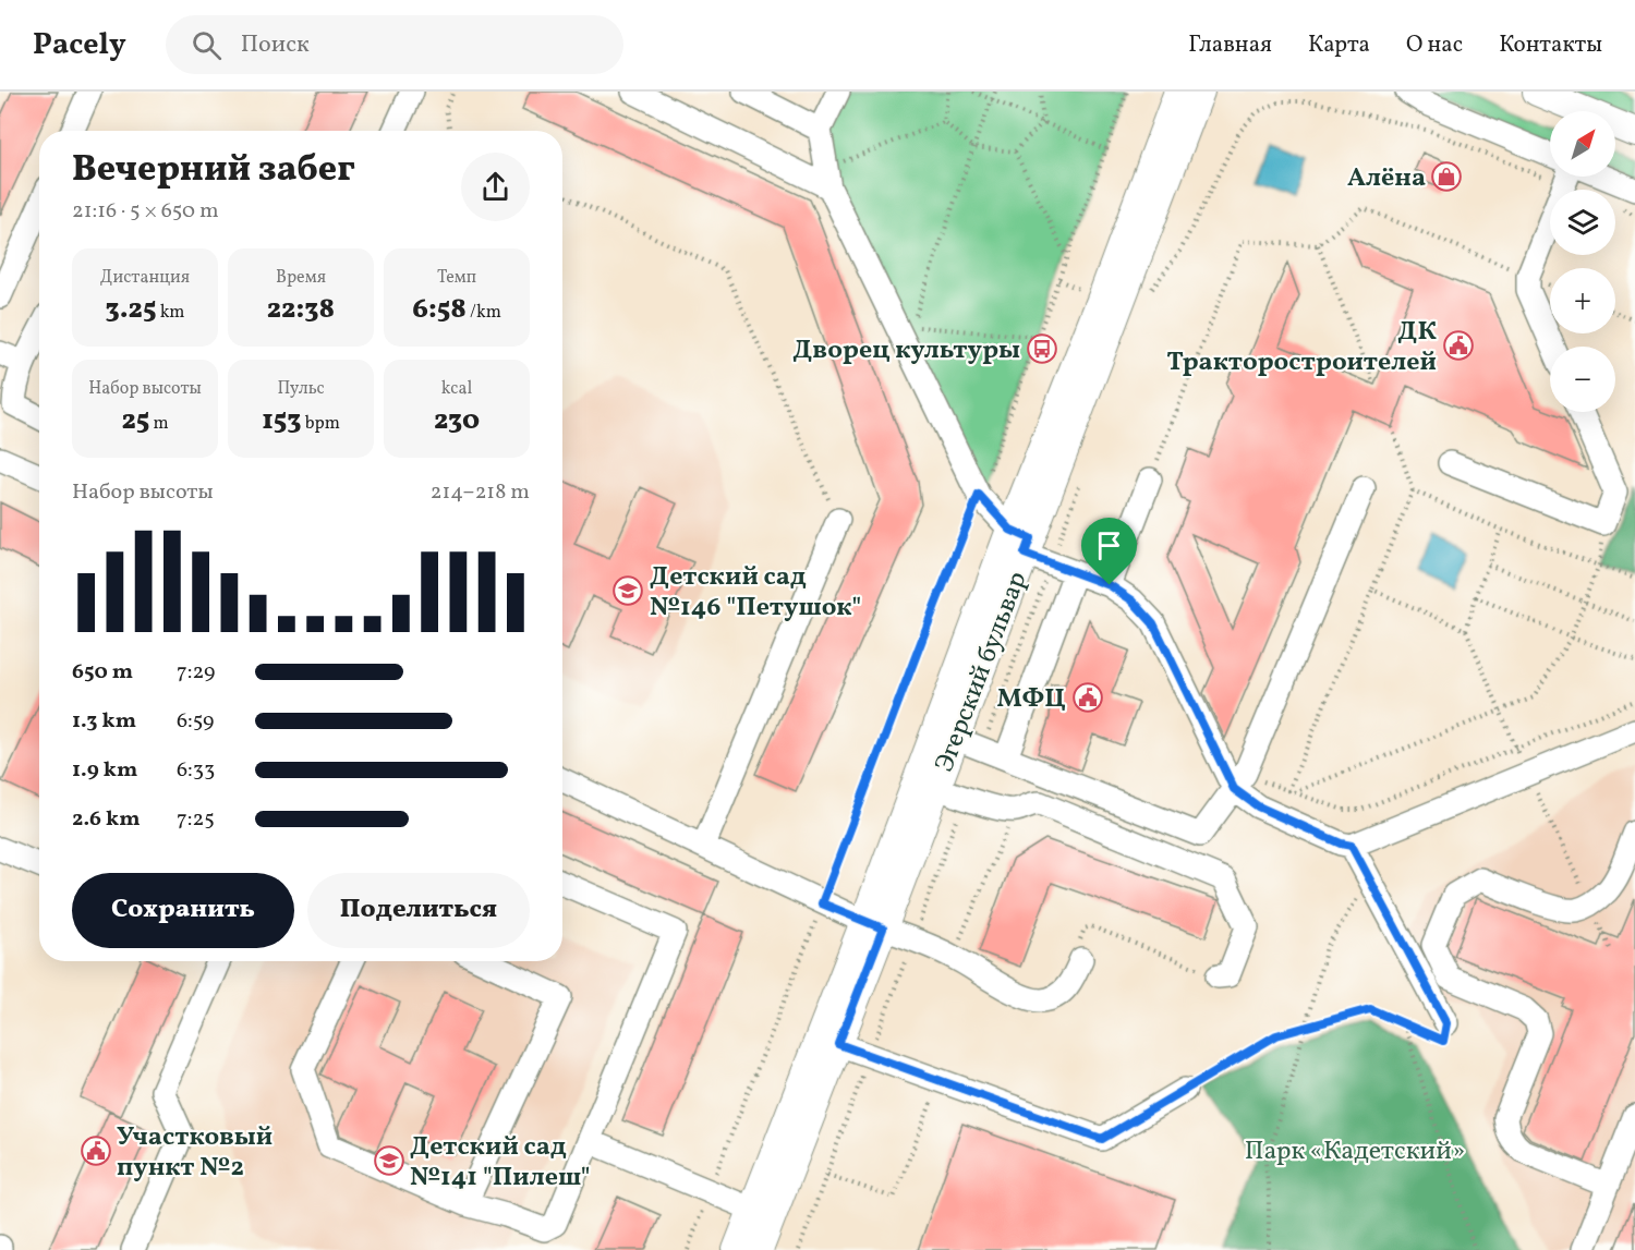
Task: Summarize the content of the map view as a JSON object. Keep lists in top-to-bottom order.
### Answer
{
  "streets": {
    "main road": ["Эгерский бульвар"]
  },
  "parks": ["Парк «Кадетский»"],
  "places": {
    "shop": ["Алёна"],
    "public building": ["ДК Тракторостроителей", "МФЦ", "Участковый пункт №2"],
    "bus stop": ["Дворец культуры"],
    "school or university": ["Детский сад №146 \"Петушок\"", "Детский сад №141 \"Пилеш\""]
  },
  "north": "top right",
  "page": {
    "header": "Pacely",
    "search": "Поиск",
    "nav": [
      "Главная",
      "Карта",
      "О нас",
      "Контакты"
    ],
    "map_buttons": ["+", "−"],
    "heading": ["Вечерний забег", "21:16 · 5 × 650 m"],
    "stats": [
      ["Дистанция", "3.25 km"],
      ["Время", "22:38"],
      ["Темп", "6:58 /km"],
      ["Набор высоты", "25 m"],
      ["Пульс", "153 bpm"],
      ["kcal", "230"]
    ],
    "chart": ["Набор высоты", "214–218 m"],
    "list": [
      {
        "name": "650 m",
        "note": "7:29"
      },
      {
        "name": "1.3 km",
        "note": "6:59"
      },
      {
        "name": "1.9 km",
        "note": "6:33"
      },
      {
        "name": "2.6 km",
        "note": "7:25"
      }
    ],
    "buttons": ["Сохранить", "Поделиться"]
  }
}
